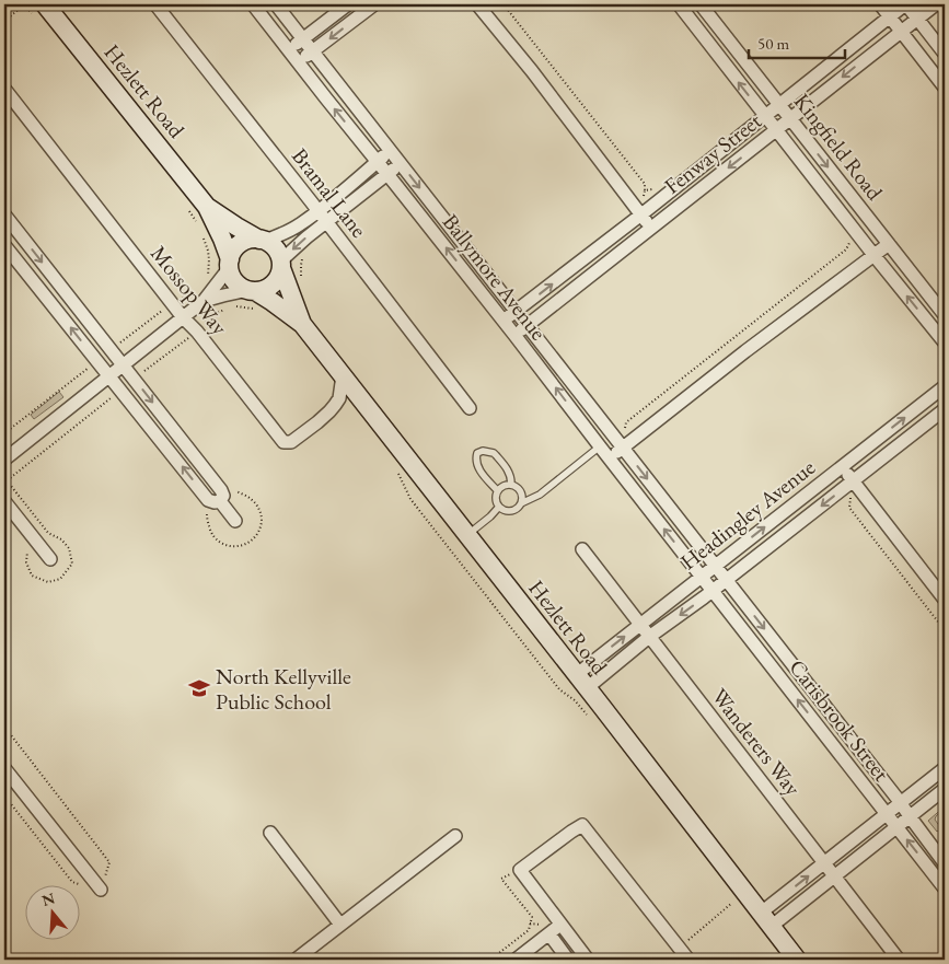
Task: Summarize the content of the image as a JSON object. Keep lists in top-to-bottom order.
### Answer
{
  "streets": {
    "main road": ["Hezlett Road"],
    "street": [
      "Kingfield Road",
      "Fenway Street",
      "Bramal Lane",
      "Ballymore Avenue",
      "Mossop Way",
      "Headingley Avenue",
      "Carisbrook Street",
      "Wanderers Way"
    ]
  },
  "crossings": [
    ["Hezlett Road", "Mossop Way"],
    ["Hezlett Road", "Headingley Avenue"],
    ["Kingfield Road", "Fenway Street"],
    ["Fenway Street", "Ballymore Avenue"],
    ["Ballymore Avenue", "Headingley Avenue"],
    ["Ballymore Avenue", "Carisbrook Street"],
    ["Headingley Avenue", "Carisbrook Street"],
    ["Headingley Avenue", "Wanderers Way"]
  ],
  "places": {
    "school or university": ["North Kellyville Public School"]
  },
  "scale_bar": "50 m",
  "north": "top"
}
